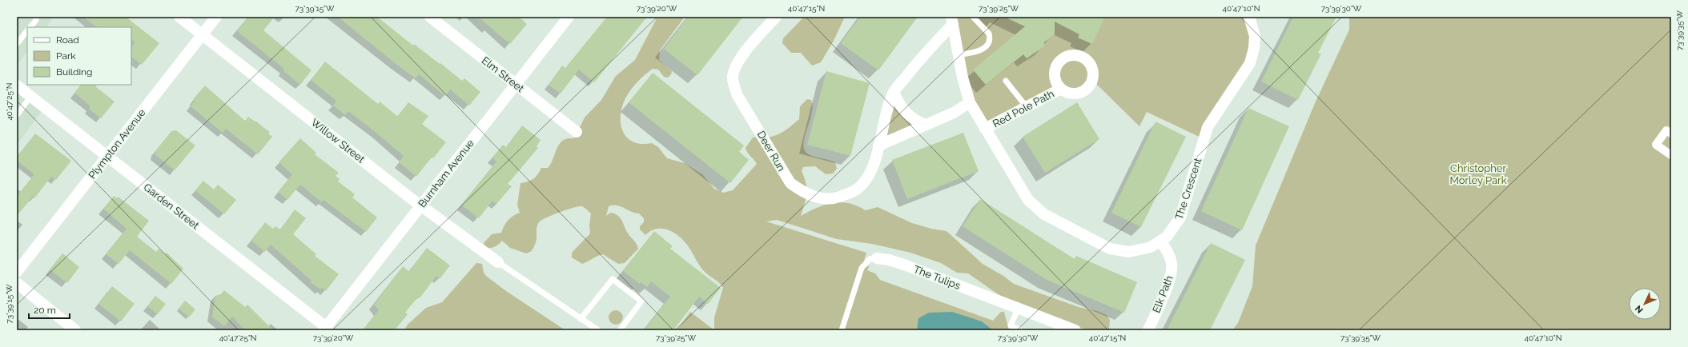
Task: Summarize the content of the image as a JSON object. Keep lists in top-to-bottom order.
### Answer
{
  "streets": {
    "street": [
      "Elm Street",
      "Red Pole Path",
      "Willow Street",
      "Plympton Avenue",
      "Deer Run",
      "Burnham Avenue",
      "The Crescent",
      "Garden Street",
      "The Tulips",
      "Elk Path"
    ]
  },
  "crossings": [
    ["Elm Street", "Burnham Avenue"],
    ["Red Pole Path", "The Crescent"],
    ["Willow Street", "Plympton Avenue"],
    ["Willow Street", "Burnham Avenue"],
    ["Plympton Avenue", "Garden Street"],
    ["Deer Run", "The Crescent"],
    ["Burnham Avenue", "Garden Street"],
    ["The Crescent", "Elk Path"]
  ],
  "parks": ["Christopher Morley Park"],
  "legend": ["Road", "Park", "Building"],
  "scale_bar": "20 m",
  "north": "bottom left",
  "coordinates": [
    "73°39'15\"W",
    "73°39'20\"W",
    "40°47'15\"N",
    "73°39'25\"W",
    "40°47'10\"N",
    "73°39'30\"W",
    "73°39'35\"W",
    "40°47'25\"N"
  ]
}
